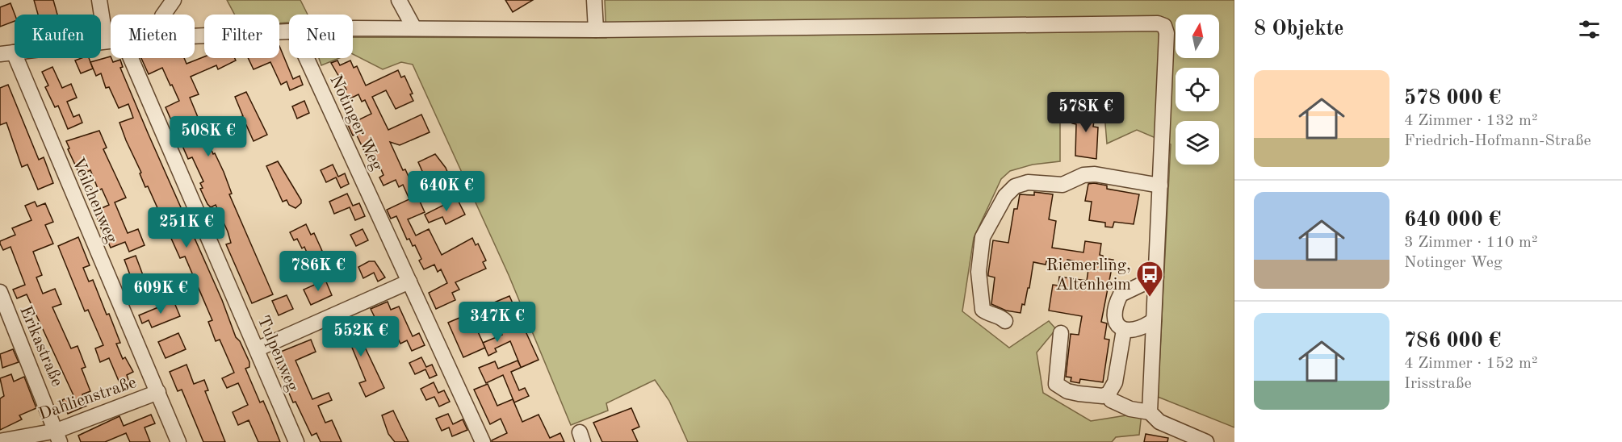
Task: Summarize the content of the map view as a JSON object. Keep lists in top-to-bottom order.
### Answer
{
  "streets": {
    "street": [
      "Notinger Weg",
      "Veilchenweg",
      "Erikastraße",
      "Tulpenweg",
      "Dahlienstraße"
    ]
  },
  "crossings": [
    ["Veilchenweg", "Dahlienstraße"],
    ["Erikastraße", "Dahlienstraße"]
  ],
  "places": {
    "bus stop": ["Riemerling, Altenheim"]
  },
  "north": "top",
  "page": {
    "heading": "8 Objekte",
    "chip": [
      "Kaufen",
      "Mieten",
      "Filter",
      "Neu"
    ],
    "list": [
      {
        "name": "578 000 €",
        "note": "4 Zimmer · 132 m² · Friedrich-Hofmann-Straße"
      },
      {
        "name": "640 000 €",
        "note": "3 Zimmer · 110 m² · Notinger Weg"
      },
      {
        "name": "786 000 €",
        "note": "4 Zimmer · 152 m² · Irisstraße"
      }
    ],
    "price": [
      "578K €",
      "508K €",
      "640K €",
      "251K €",
      "786K €",
      "609K €",
      "347K €",
      "552K €"
    ]
  }
}
